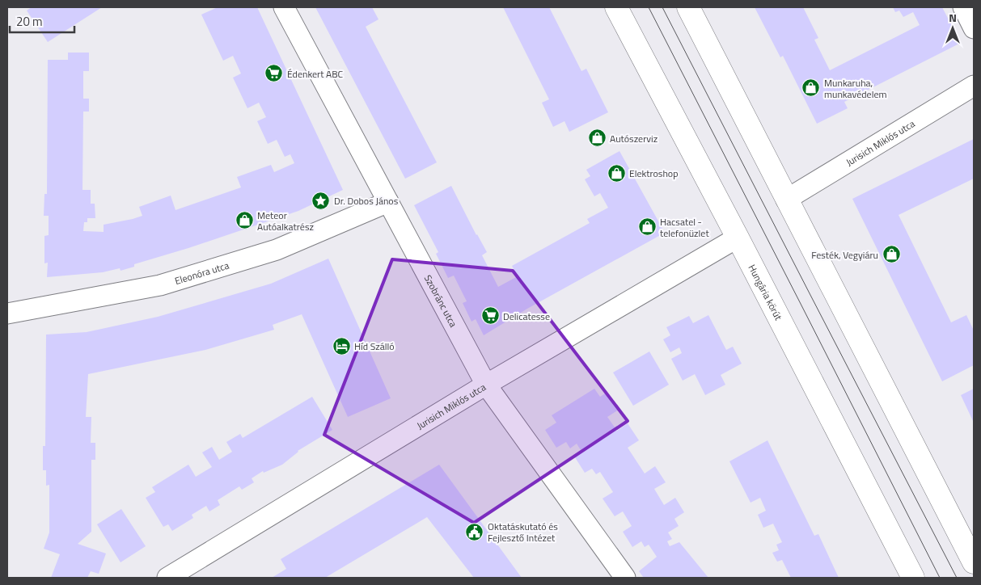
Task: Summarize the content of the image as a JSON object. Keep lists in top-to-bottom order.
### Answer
{
  "streets": {
    "main road": ["Hungária körút"],
    "street": ["Jurisich Miklós utca", "Eleonóra utca", "Szobránc utca"]
  },
  "crossings": [
    ["Jurisich Miklós utca", "Hungária körút"],
    ["Jurisich Miklós utca", "Szobránc utca"],
    ["Eleonóra utca", "Szobránc utca"]
  ],
  "places": {
    "supermarket": ["Édenkert ABC", "Delicatesse"],
    "shop": [
      "Munkaruha, munkavédelem",
      "Autószerviz",
      "Elektroshop",
      "Meteor Autóalkatrész",
      "Hacsatel - telefonüzlet",
      "Festék, Vegyiáru"
    ],
    "place": ["Dr. Dobos János"],
    "hotel": ["Híd Szálló"],
    "public building": ["Oktatáskutató és Fejlesztő Intézet"]
  },
  "scale_bar": "20 m",
  "north": "top"
}
